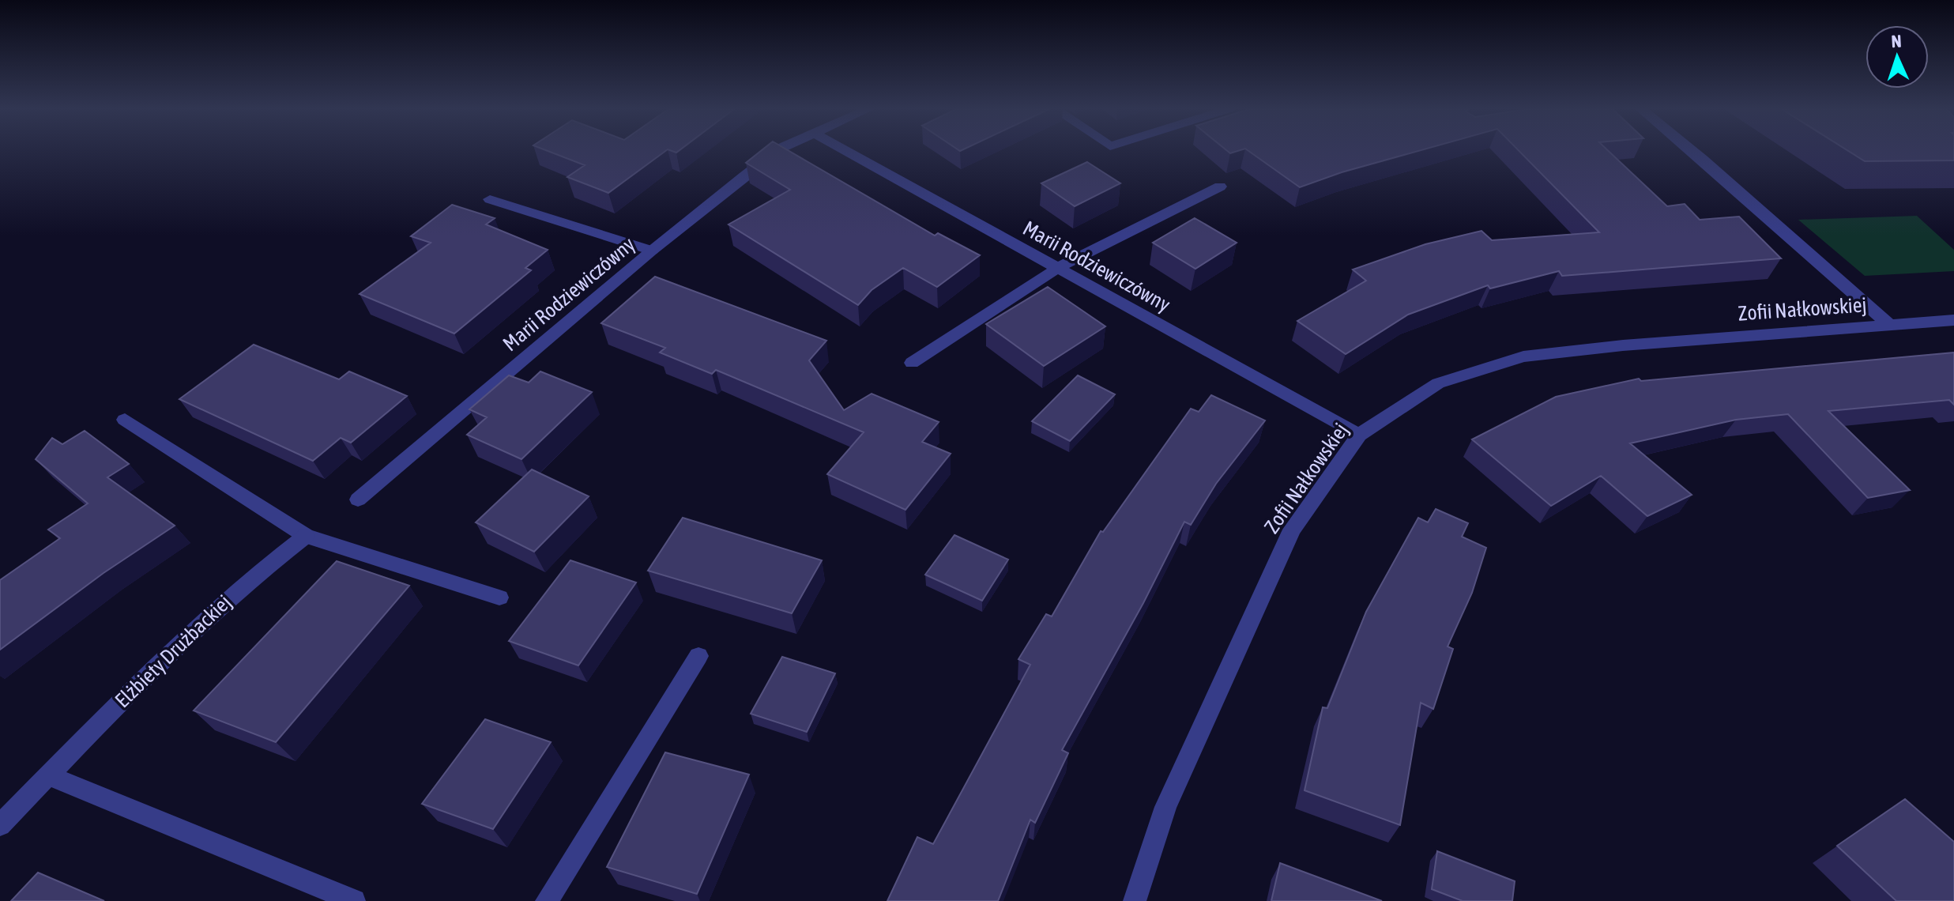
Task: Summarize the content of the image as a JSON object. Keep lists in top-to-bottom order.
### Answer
{
  "streets": {
    "street": ["Marii Rodziewiczówny", "Zofii Nałkowskiej", "Elżbiety Drużbackiej"]
  },
  "crossings": [
    ["Marii Rodziewiczówny", "Zofii Nałkowskiej"]
  ],
  "north": "top"
}
